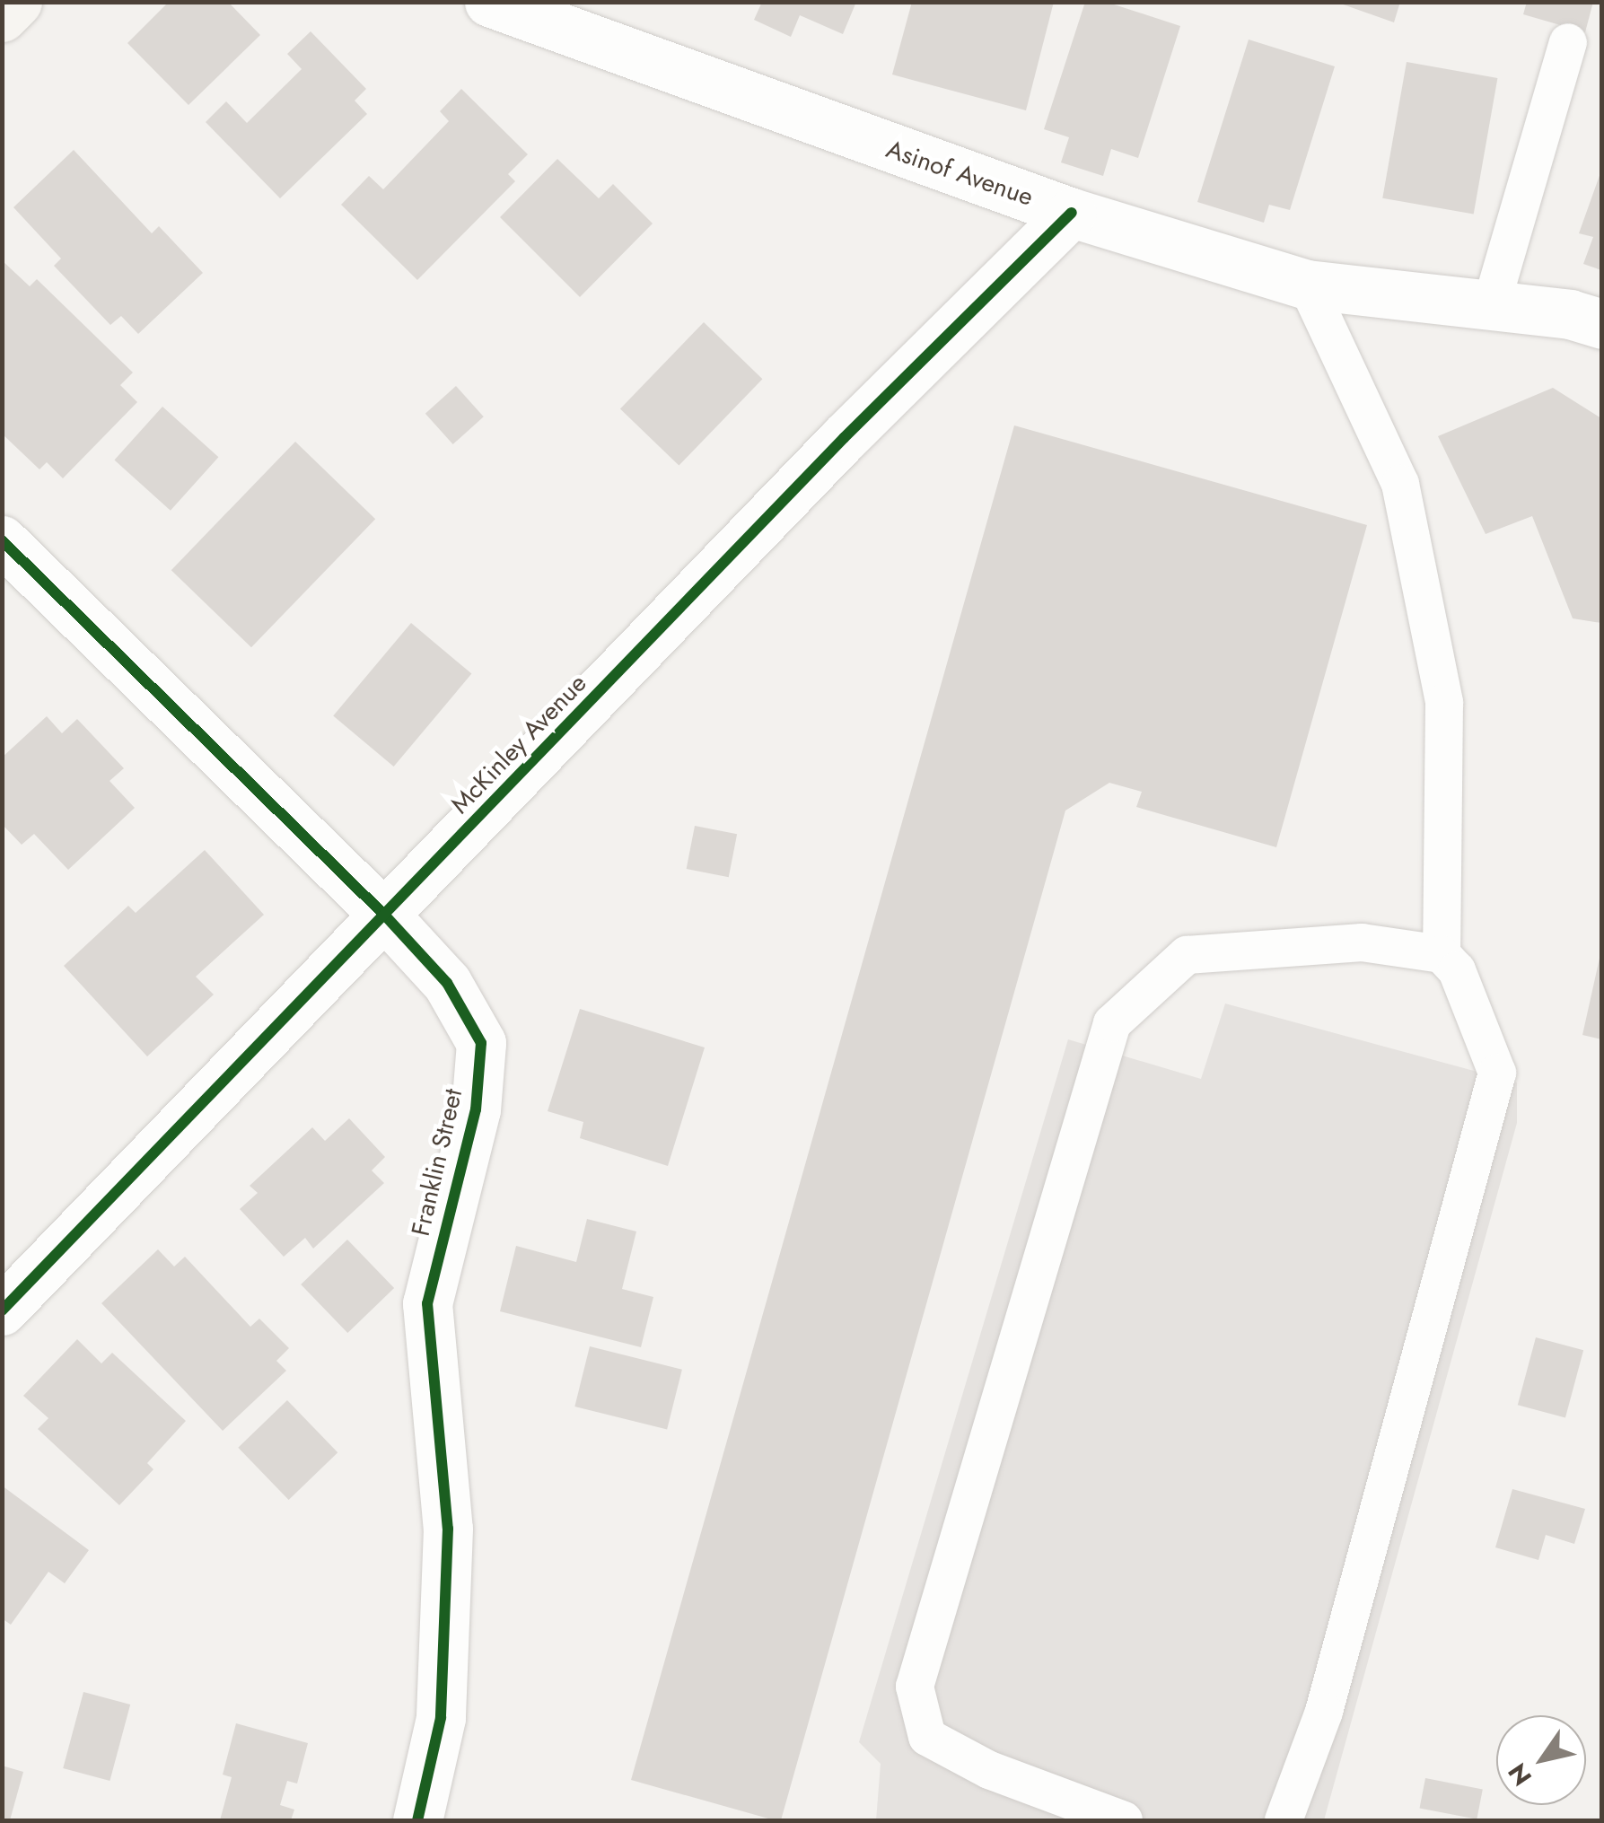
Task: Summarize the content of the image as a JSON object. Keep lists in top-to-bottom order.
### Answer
{
  "streets": {
    "street": ["Asinof Avenue", "McKinley Avenue", "Franklin Street"]
  },
  "crossings": [
    ["Asinof Avenue", "McKinley Avenue"],
    ["McKinley Avenue", "Franklin Street"]
  ],
  "north": "bottom left"
}
